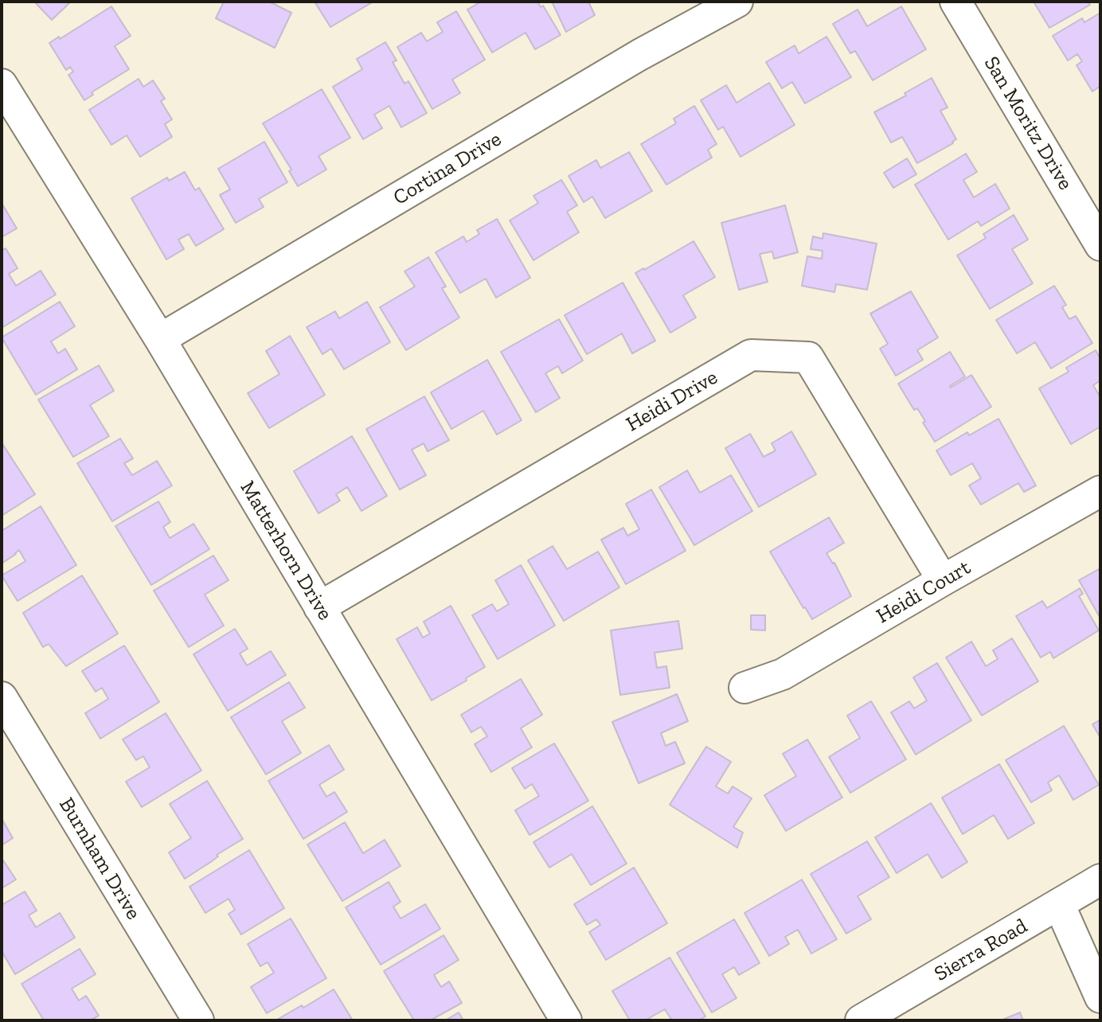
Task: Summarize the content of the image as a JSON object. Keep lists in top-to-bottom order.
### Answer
{
  "streets": {
    "street": [
      "San Moritz Drive",
      "Cortina Drive",
      "Heidi Drive",
      "Matterhorn Drive",
      "Heidi Court",
      "Burnham Drive",
      "Sierra Road"
    ]
  },
  "crossings": [
    ["Cortina Drive", "Matterhorn Drive"],
    ["Heidi Drive", "Matterhorn Drive"],
    ["Heidi Drive", "Heidi Court"]
  ]
}
